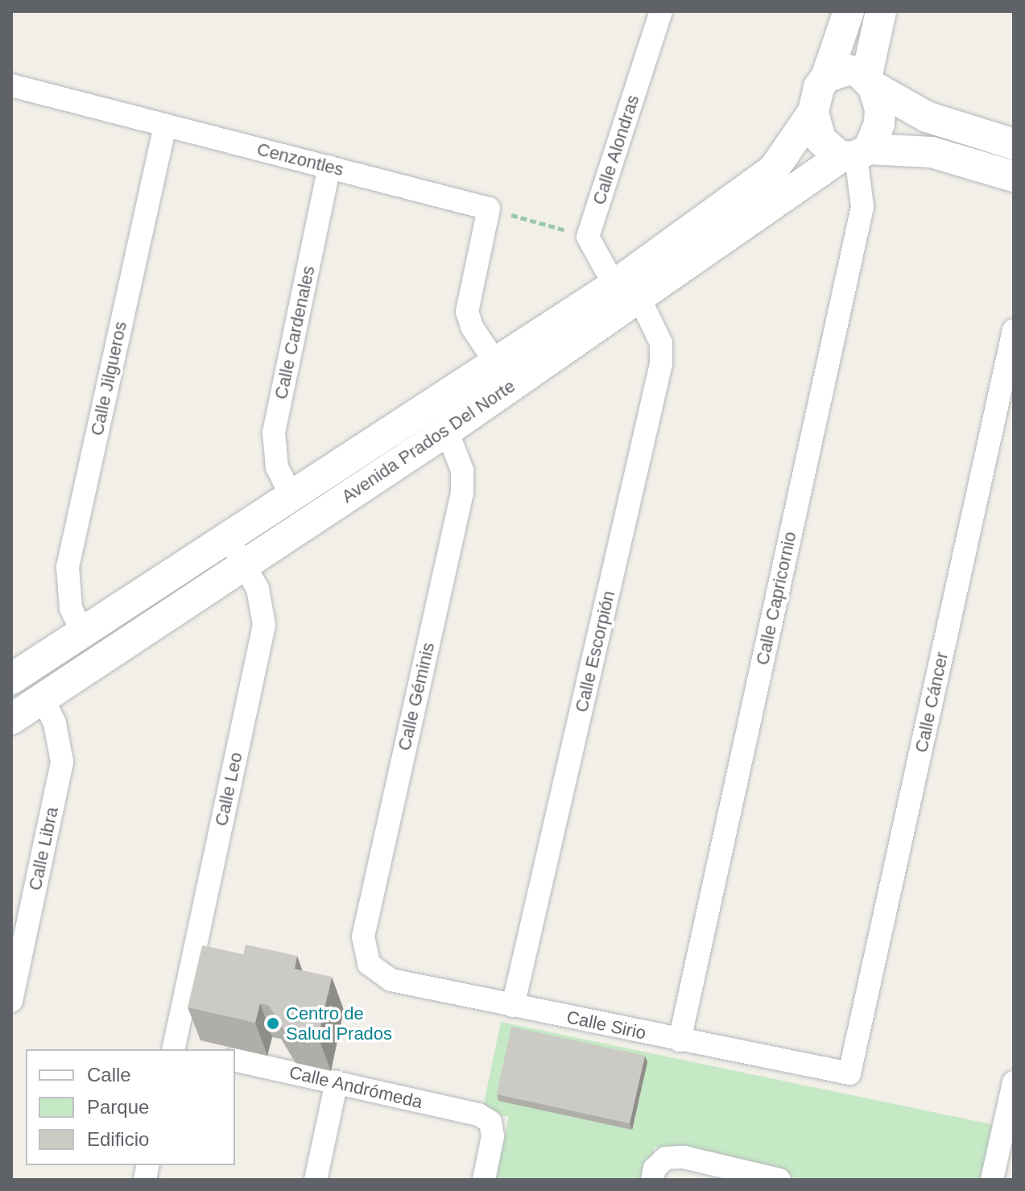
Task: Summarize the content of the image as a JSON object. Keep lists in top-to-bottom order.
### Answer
{
  "streets": {
    "main road": ["Avenida Prados Del Norte"],
    "street": [
      "Calle Alondras",
      "Cenzontles",
      "Calle Cardenales",
      "Calle Jilgueros",
      "Calle Capricornio",
      "Calle Escorpión",
      "Calle Géminis",
      "Calle Cáncer",
      "Calle Leo",
      "Calle Libra",
      "Calle Sirio",
      "Calle Andrómeda"
    ]
  },
  "crossings": [
    ["Cenzontles", "Calle Cardenales"],
    ["Cenzontles", "Calle Jilgueros"],
    ["Calle Cardenales", "Avenida Prados Del Norte"],
    ["Calle Jilgueros", "Avenida Prados Del Norte"],
    ["Avenida Prados Del Norte", "Calle Capricornio"],
    ["Avenida Prados Del Norte", "Calle Escorpión"],
    ["Avenida Prados Del Norte", "Calle Géminis"],
    ["Avenida Prados Del Norte", "Calle Leo"],
    ["Avenida Prados Del Norte", "Calle Libra"],
    ["Calle Capricornio", "Calle Sirio"],
    ["Calle Escorpión", "Calle Sirio"],
    ["Calle Géminis", "Calle Sirio"],
    ["Calle Cáncer", "Calle Sirio"]
  ],
  "places": ["Centro de Salud Prados"],
  "legend": ["Calle", "Parque", "Edificio"]
}
